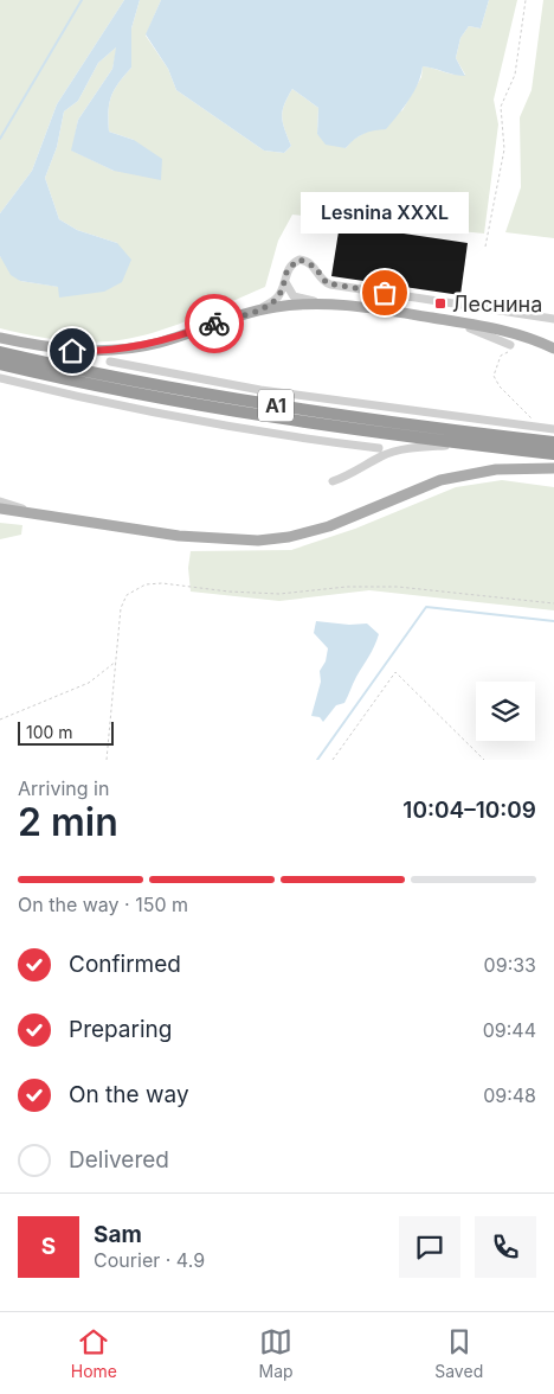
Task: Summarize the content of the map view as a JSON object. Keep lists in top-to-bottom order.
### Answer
{
  "streets": {
    "highway": ["A1"]
  },
  "places": {
    "other": ["Lesnina XXXL"],
    "transit": ["Леснина"]
  },
  "scale_bar": "100 m",
  "page": {
    "bubble": "Lesnina XXXL",
    "scale": "100 m",
    "heading": ["2 min", "Arriving in", "10:04–10:09"],
    "panel": ["Sam", "Courier · 4.9"],
    "bar": "On the way · 150 m",
    "list": [
      ["Confirmed", "09:33"],
      ["Preparing", "09:44"],
      ["On the way", "09:48"],
      "Delivered"
    ],
    "round": "S",
    "tabs": ["Home", "Map", "Saved"]
  }
}
